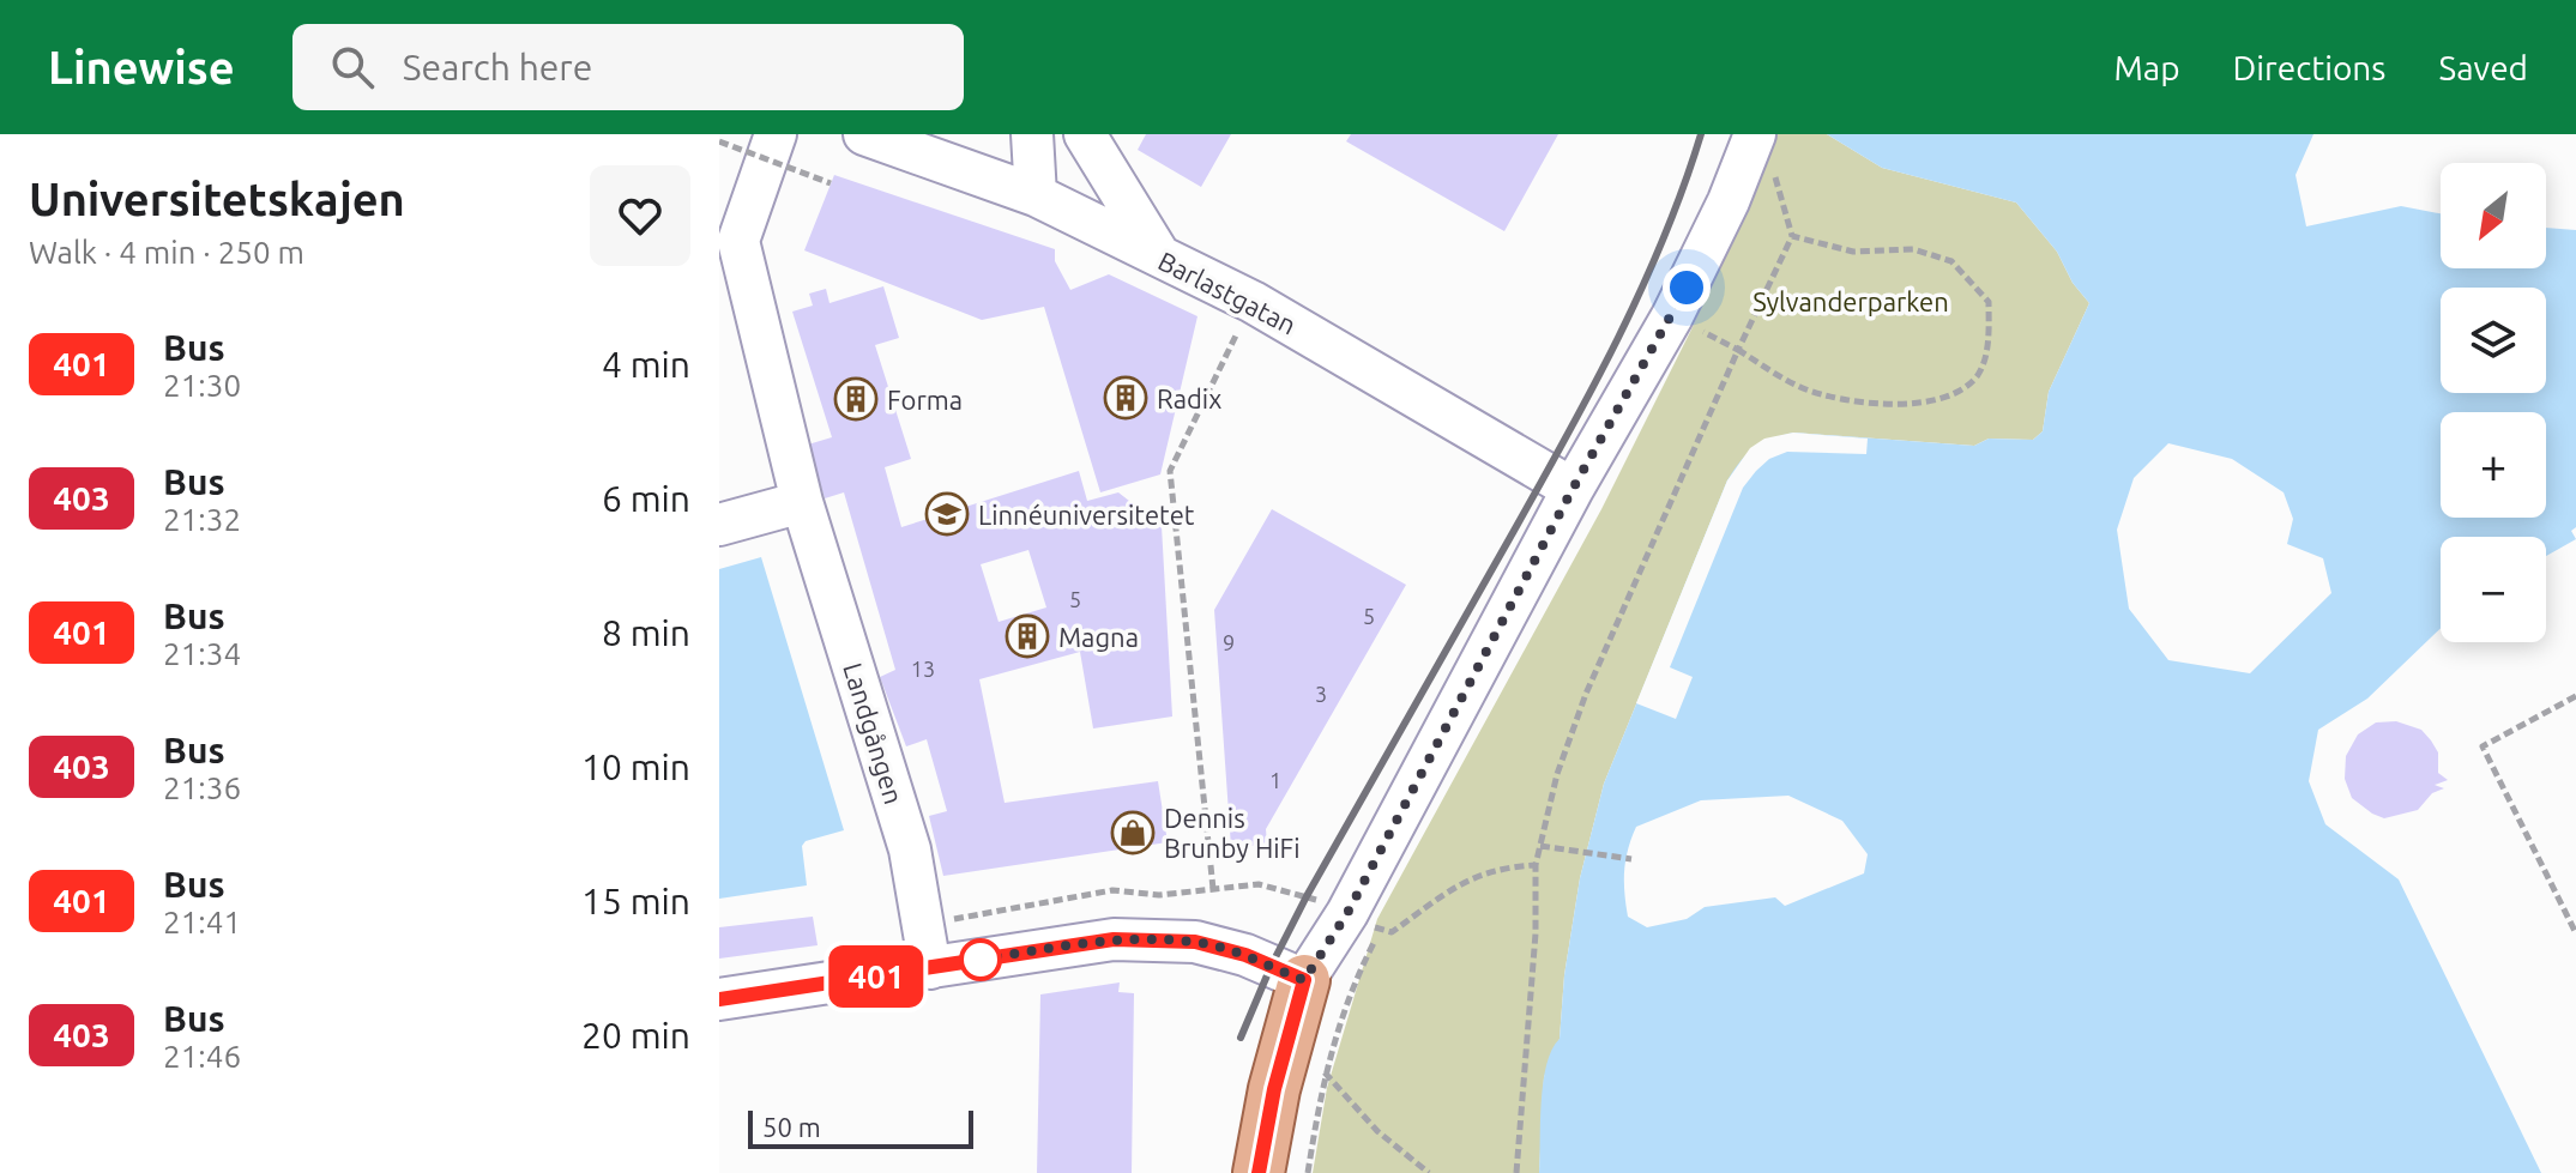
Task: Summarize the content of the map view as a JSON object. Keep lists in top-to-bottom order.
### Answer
{
  "streets": {
    "street": ["Barlastgatan", "Landgången"]
  },
  "parks": ["Sylvanderparken"],
  "places": {
    "building": ["Radix", "Forma", "Magna"],
    "school or university": ["Linnéuniversitetet"],
    "shop": ["Dennis Brunby HiFi"]
  },
  "lines": ["bus line 401"],
  "house_numbers": [
    "5",
    "5",
    "9",
    "13",
    "3",
    "1"
  ],
  "scale_bar": "50 m",
  "north": "bottom left",
  "page": {
    "header": "Linewise",
    "search": "Search here",
    "nav": ["Map", "Directions", "Saved"],
    "heading": ["Universitetskajen", "Walk · 4 min · 250 m"],
    "on_map": "401",
    "map_buttons": ["+", "−"],
    "list": [
      {
        "mark": "401",
        "name": "Bus",
        "note": "21:30",
        "value": "4 min"
      },
      {
        "mark": "403",
        "name": "Bus",
        "note": "21:32",
        "value": "6 min"
      },
      {
        "mark": "401",
        "name": "Bus",
        "note": "21:34",
        "value": "8 min"
      },
      {
        "mark": "403",
        "name": "Bus",
        "note": "21:36",
        "value": "10 min"
      },
      {
        "mark": "401",
        "name": "Bus",
        "note": "21:41",
        "value": "15 min"
      },
      {
        "mark": "403",
        "name": "Bus",
        "note": "21:46",
        "value": "20 min"
      }
    ],
    "scale": "50 m"
  }
}
